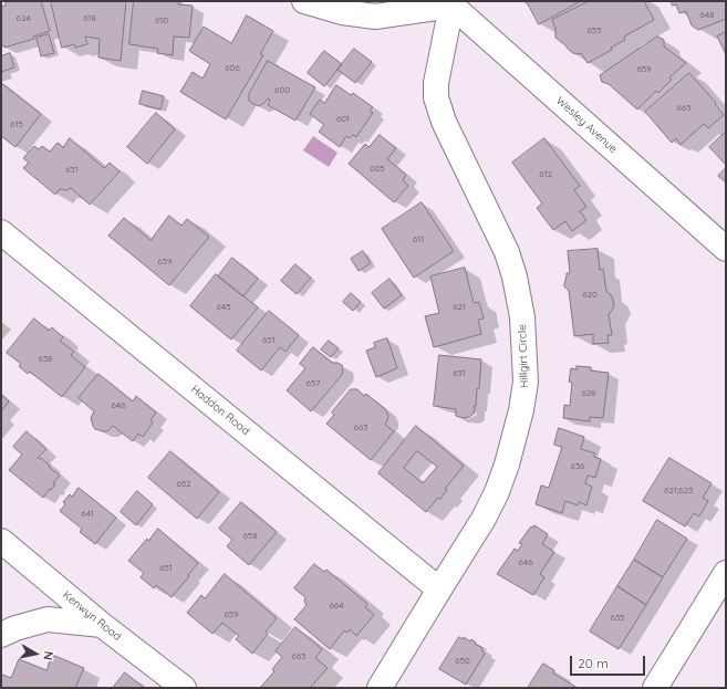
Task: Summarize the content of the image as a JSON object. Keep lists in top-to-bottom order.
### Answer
{
  "streets": {
    "street": [
      "Wesley Avenue",
      "Hillgirt Circle",
      "Haddon Road",
      "Kenwyn Road"
    ]
  },
  "crossings": [
    ["Wesley Avenue", "Hillgirt Circle"],
    ["Hillgirt Circle", "Haddon Road"]
  ],
  "house_numbers": [
    "648",
    "624",
    "618",
    "610",
    "655",
    "606",
    "659",
    "600",
    "663",
    "601",
    "615",
    "605",
    "631",
    "612",
    "611",
    "639",
    "620",
    "645",
    "621",
    "651",
    "638",
    "631",
    "657",
    "628",
    "646",
    "663",
    "636",
    "652",
    "621;623",
    "641",
    "658",
    "646",
    "651",
    "664",
    "659",
    "635",
    "663",
    "650"
  ],
  "scale_bar": "20 m",
  "north": "right"
}
